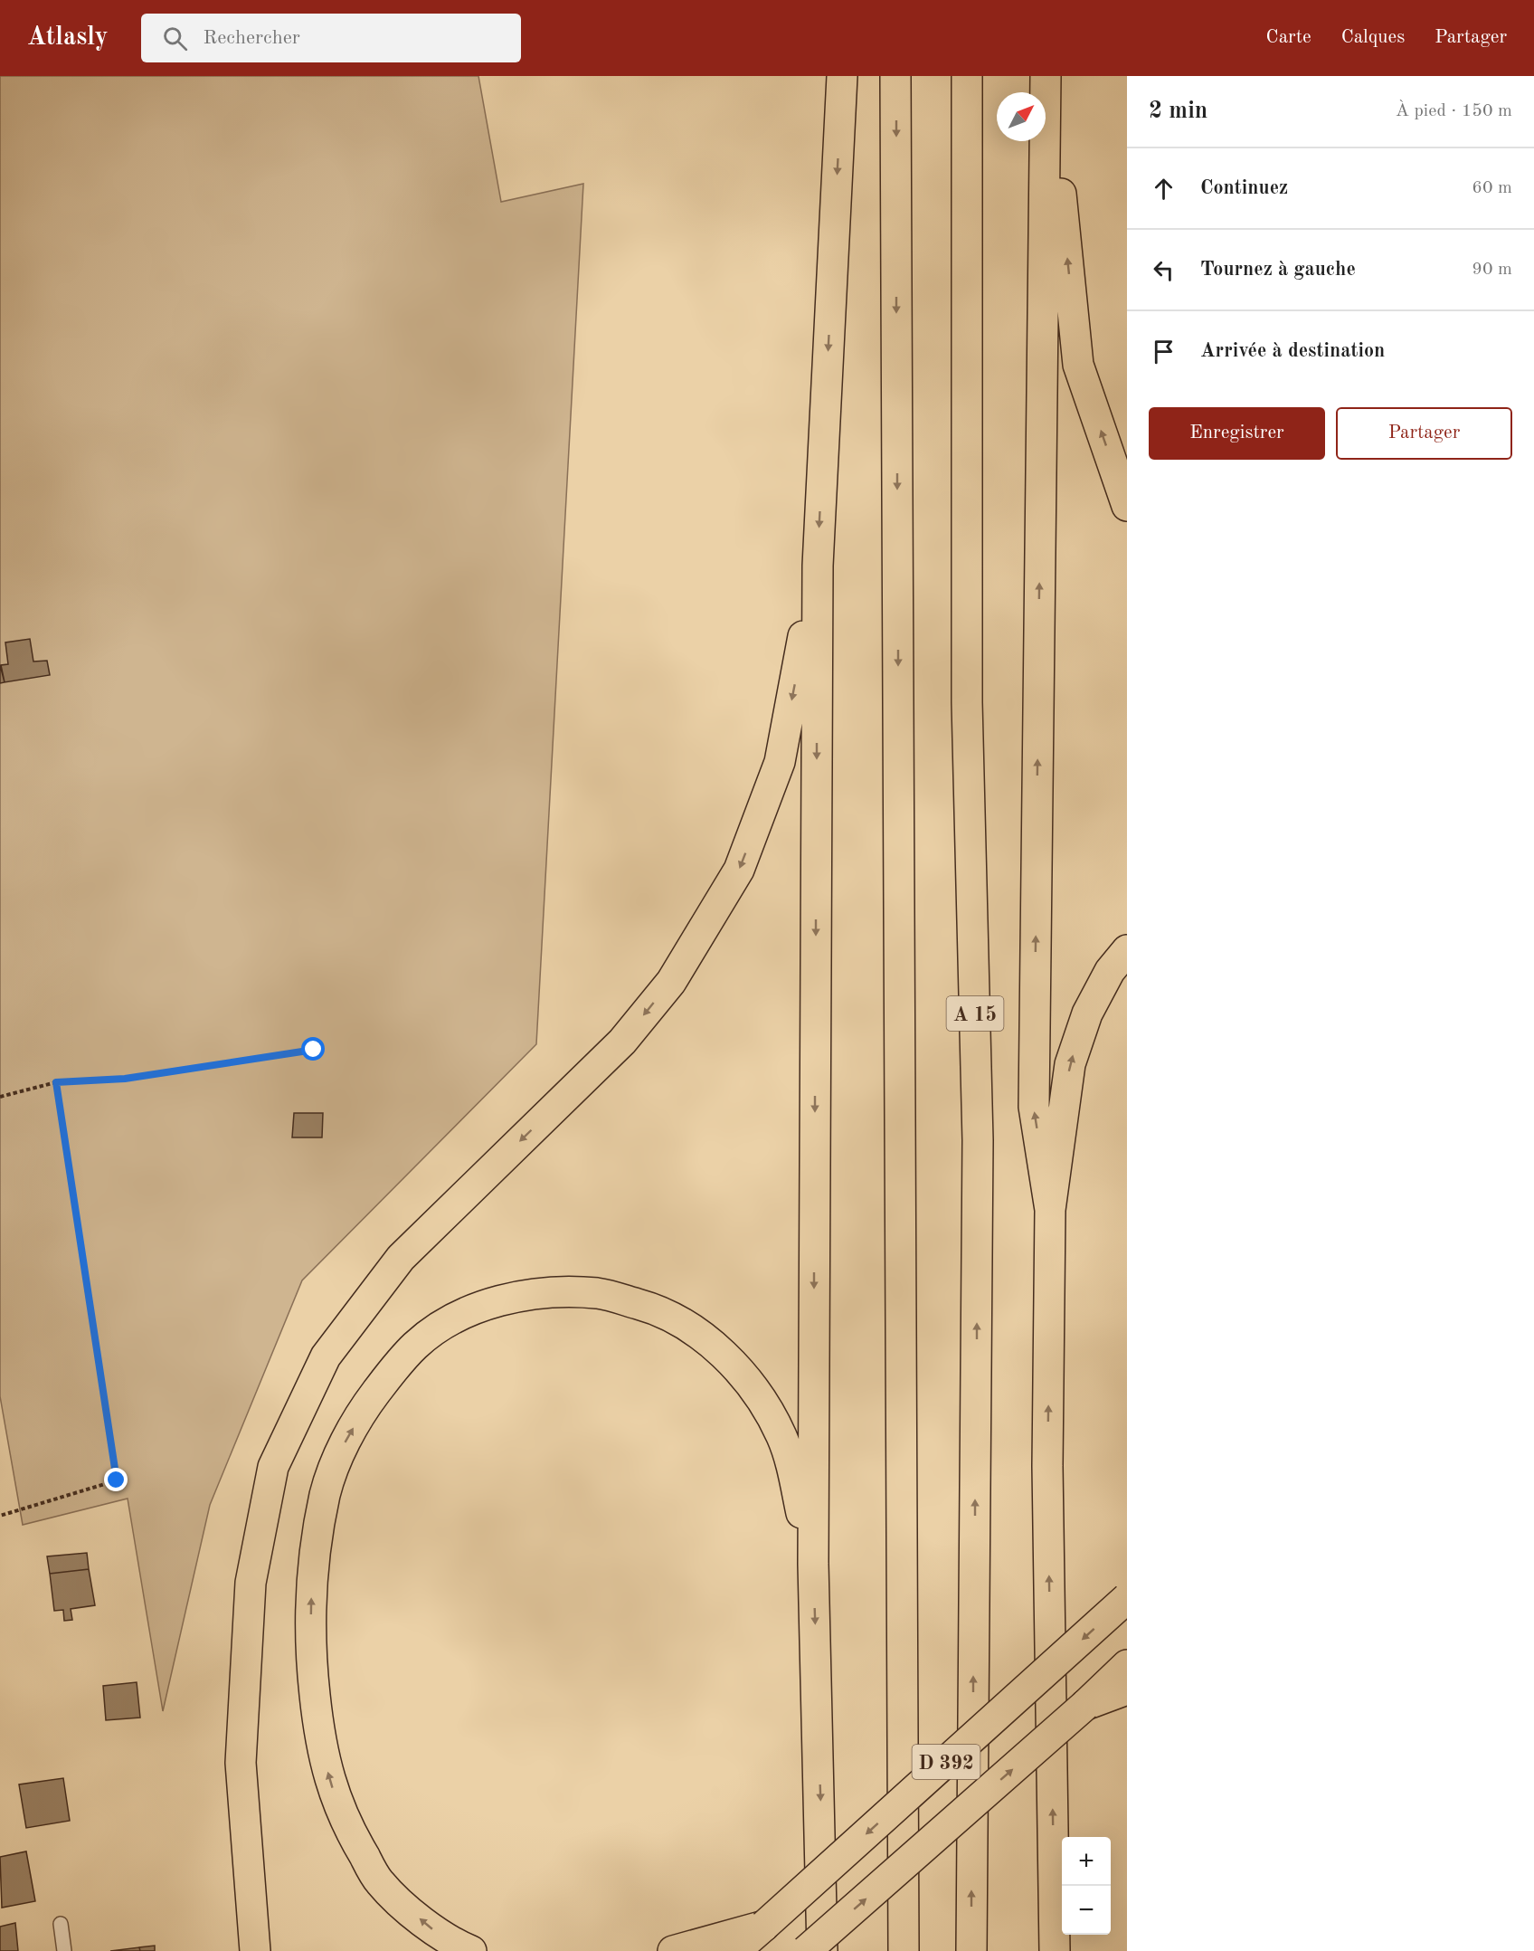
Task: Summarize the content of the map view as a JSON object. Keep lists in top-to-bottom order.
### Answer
{
  "streets": {
    "main road": ["A 15", "D 392"]
  },
  "north": "top right",
  "page": {
    "header": "Atlasly",
    "search": "Rechercher",
    "nav": ["Carte", "Calques", "Partager"],
    "heading": ["2 min", "À pied · 150 m"],
    "list": [
      ["Continuez", "60 m"],
      ["Tournez à gauche", "90 m"],
      "Arrivée à destination"
    ],
    "buttons": ["Enregistrer", "Partager"],
    "map_buttons": ["+", "−"]
  }
}
